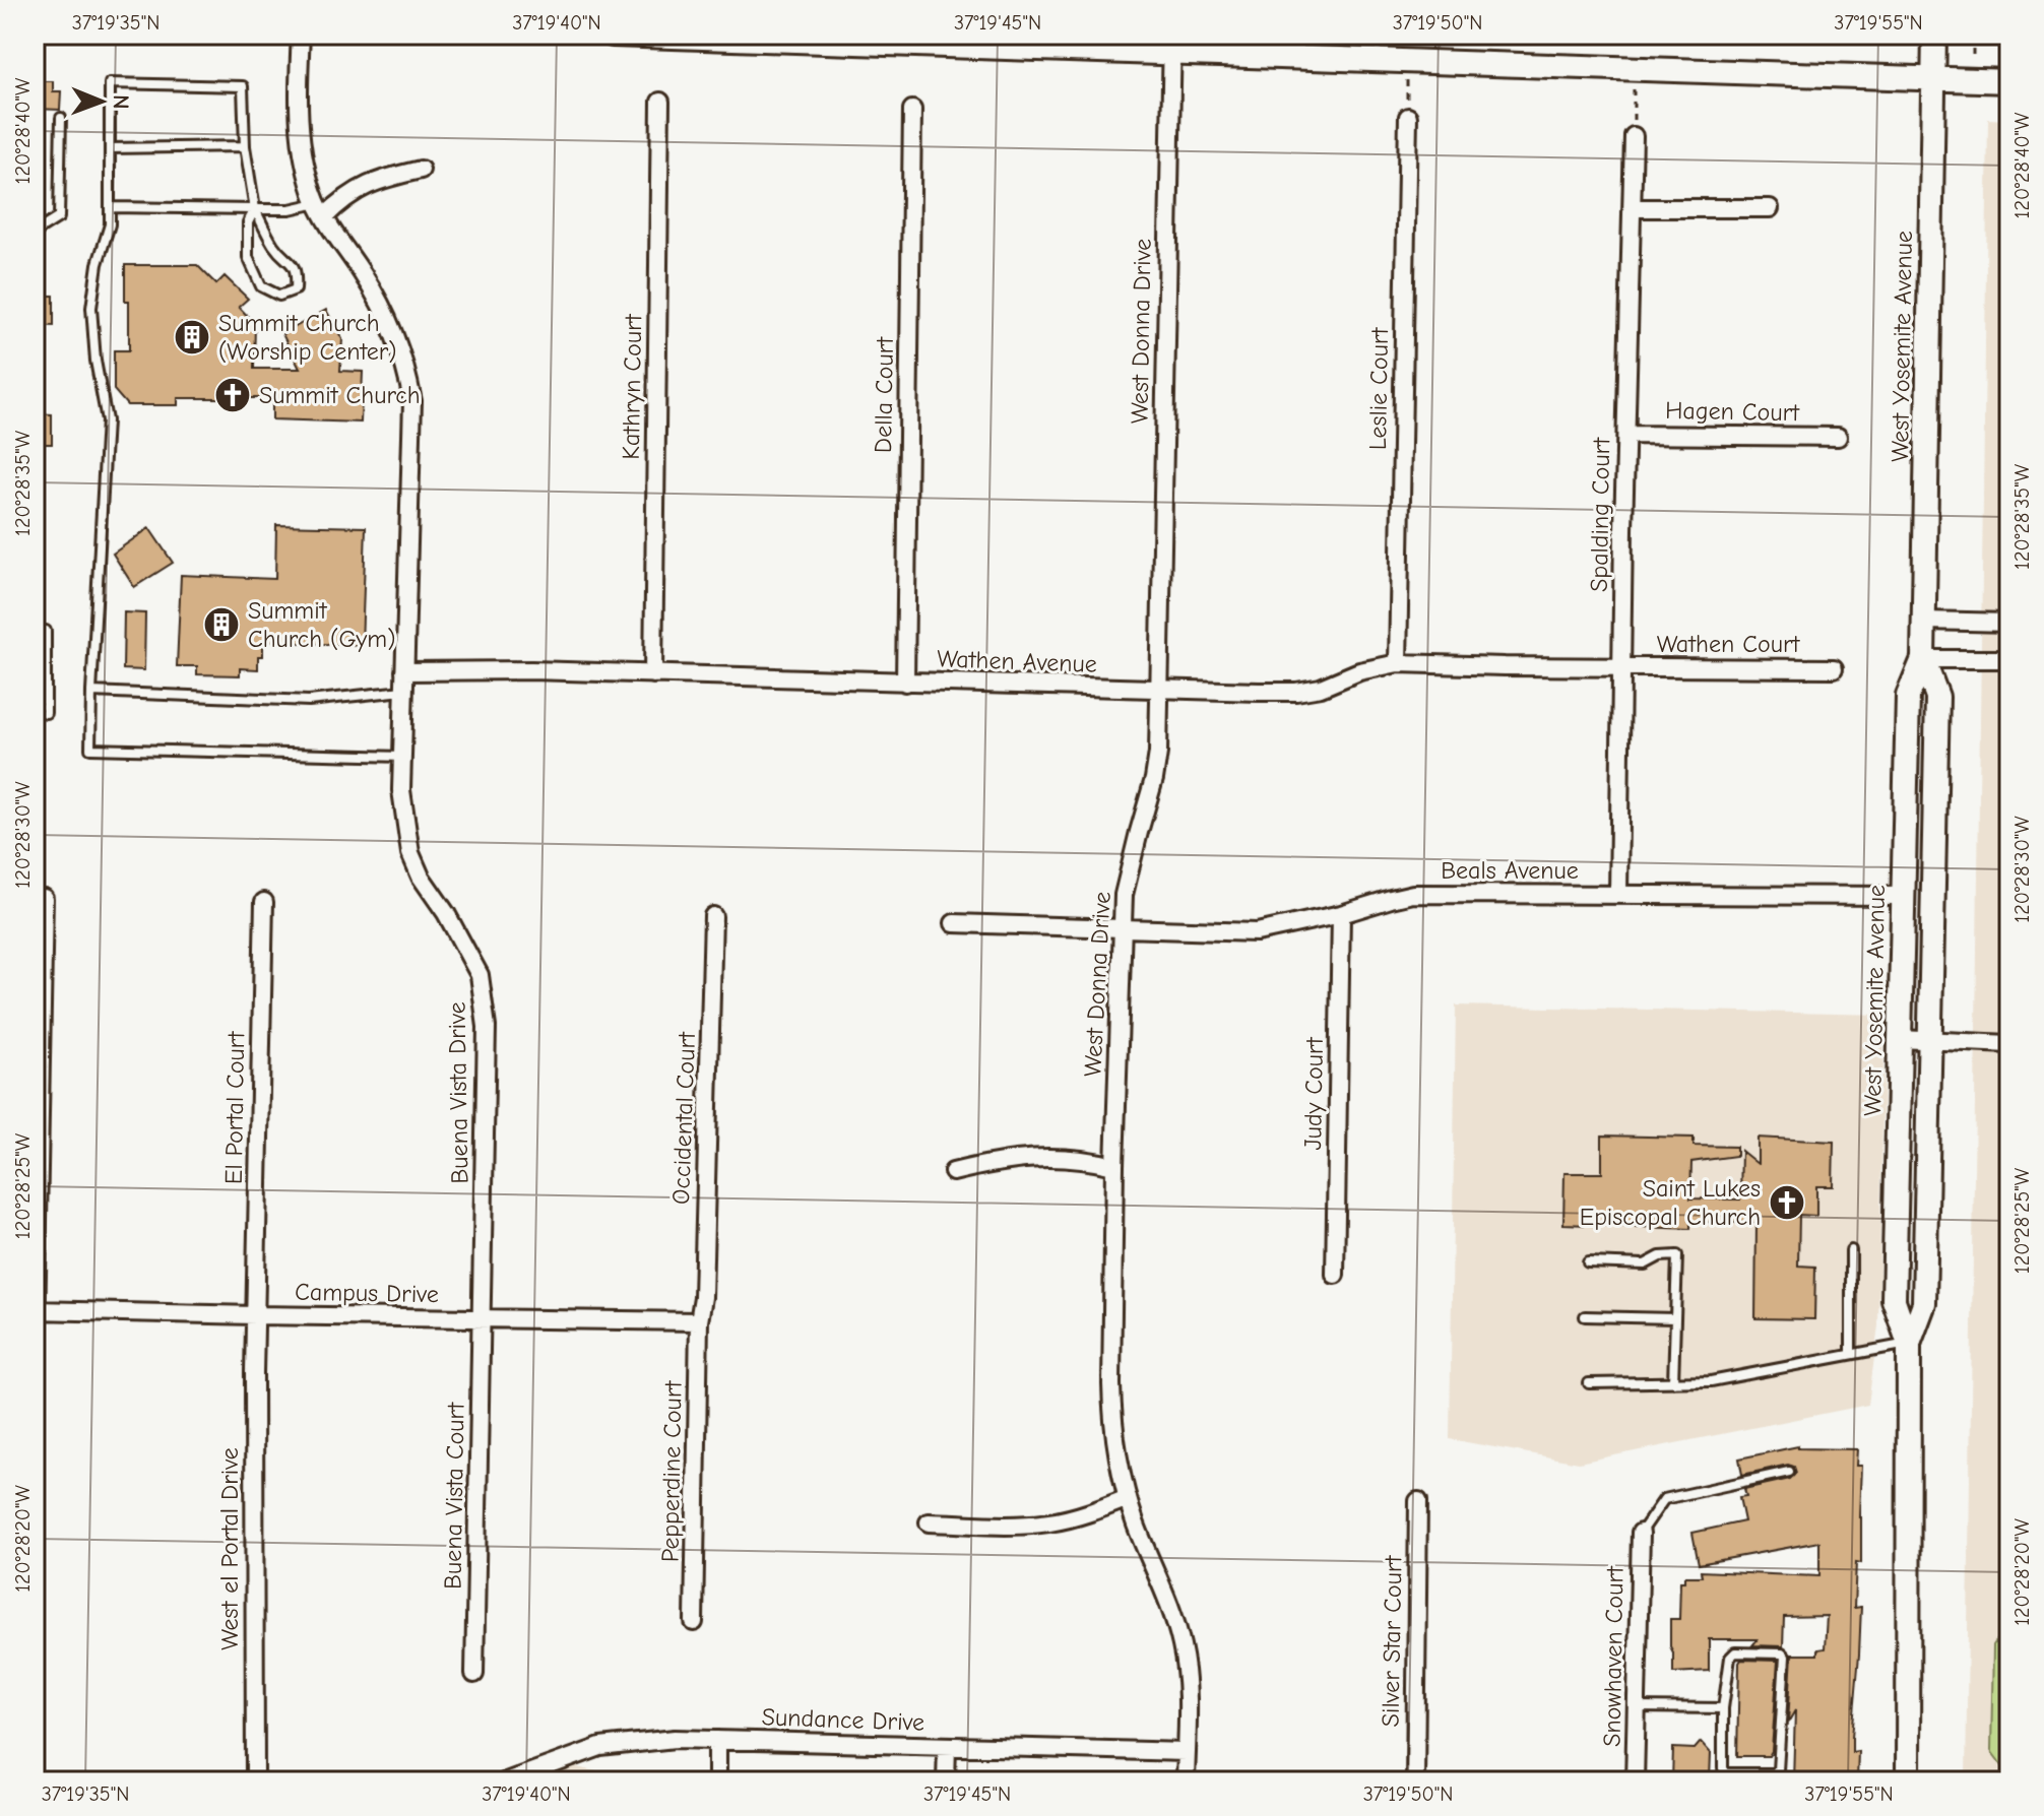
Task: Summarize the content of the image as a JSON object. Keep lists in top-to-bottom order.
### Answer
{
  "streets": {
    "main road": ["West Yosemite Avenue"],
    "street": [
      "West Donna Drive",
      "Kathryn Court",
      "Leslie Court",
      "Della Court",
      "Hagen Court",
      "Spalding Court",
      "Wathen Court",
      "Wathen Avenue",
      "Beals Avenue",
      "Buena Vista Drive",
      "Judy Court",
      "El Portal Court",
      "Occidental Court",
      "Campus Drive",
      "Pepperdine Court",
      "Buena Vista Court",
      "West el Portal Drive",
      "Silver Star Court",
      "Snowhaven Court",
      "Sundance Drive"
    ]
  },
  "crossings": [
    ["West Donna Drive", "Wathen Avenue"],
    ["West Donna Drive", "Beals Avenue"],
    ["West Donna Drive", "Sundance Drive"],
    ["West Yosemite Avenue", "Beals Avenue"],
    ["Kathryn Court", "Wathen Avenue"],
    ["Leslie Court", "Wathen Avenue"],
    ["Della Court", "Wathen Avenue"],
    ["Hagen Court", "Spalding Court"],
    ["Spalding Court", "Wathen Court"],
    ["Spalding Court", "Wathen Avenue"],
    ["Spalding Court", "Beals Avenue"],
    ["Wathen Court", "Wathen Avenue"],
    ["Wathen Avenue", "Buena Vista Drive"],
    ["Beals Avenue", "Judy Court"],
    ["Buena Vista Drive", "Campus Drive"],
    ["Buena Vista Drive", "Buena Vista Court"],
    ["El Portal Court", "Campus Drive"],
    ["El Portal Court", "West el Portal Drive"],
    ["Occidental Court", "Campus Drive"],
    ["Occidental Court", "Pepperdine Court"],
    ["Campus Drive", "Pepperdine Court"],
    ["Campus Drive", "Buena Vista Court"],
    ["Campus Drive", "West el Portal Drive"]
  ],
  "places": {
    "building": ["Summit Church (Worship Center)", "Summit Church (Gym)"],
    "church": ["Summit Church", "Saint Lukes Episcopal Church"]
  },
  "north": "right",
  "coordinates": [
    "37°19'35\"N",
    "37°19'40\"N",
    "37°19'45\"N",
    "37°19'50\"N",
    "37°19'55\"N",
    "120°28'40\"W",
    "120°28'35\"W",
    "120°28'30\"W",
    "120°28'25\"W",
    "120°28'20\"W"
  ]
}
